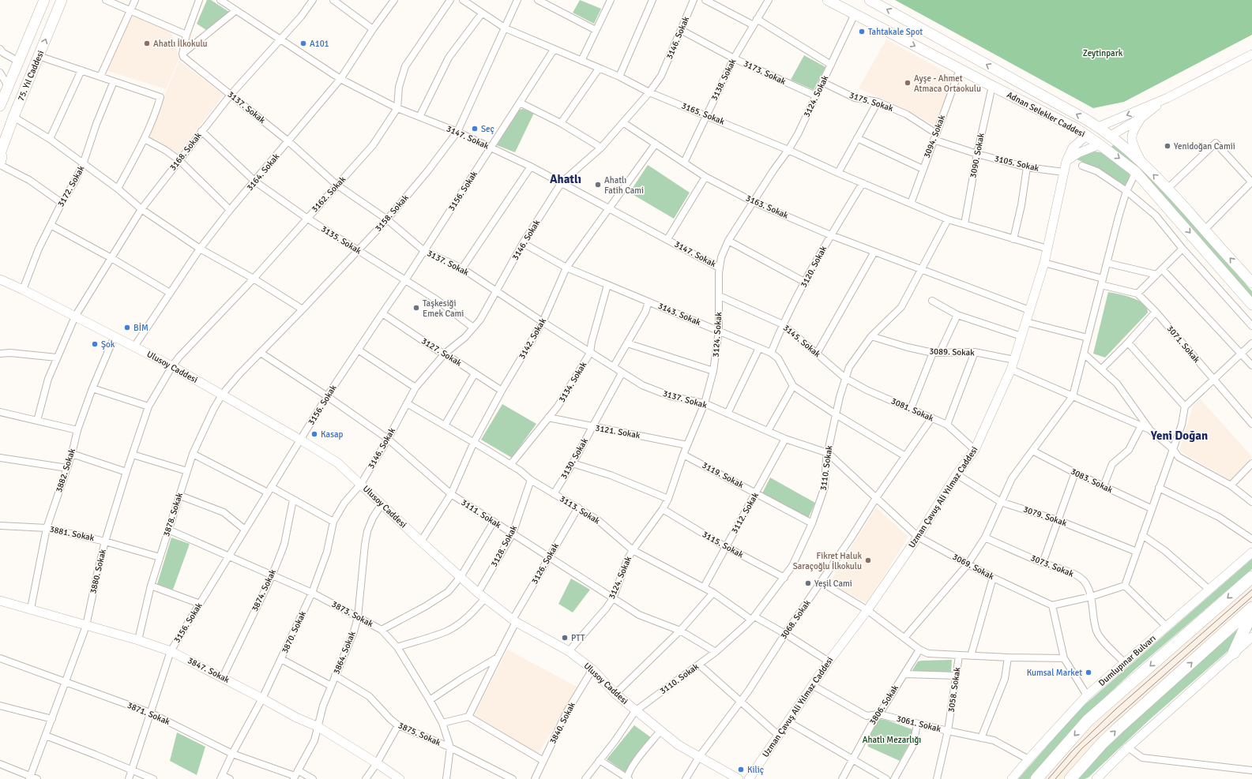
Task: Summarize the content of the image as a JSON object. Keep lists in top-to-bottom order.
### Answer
{
  "streets": {
    "main road": ["75. Yıl Caddesi", "Adnan Selekler Caddesi"],
    "street": [
      "3146. Sokak",
      "3173. Sokak",
      "3138. Sokak",
      "3124. Sokak",
      "3175. Sokak",
      "3137. Sokak",
      "3165. Sokak",
      "3094. Sokak",
      "3147. Sokak",
      "3168. Sokak",
      "3090. Sokak",
      "3105. Sokak",
      "3164. Sokak",
      "3172. Sokak",
      "3156. Sokak",
      "3162. Sokak",
      "3163. Sokak",
      "3158. Sokak",
      "3135. Sokak",
      "3120. Sokak",
      "3143. Sokak",
      "3142. Sokak",
      "3145. Sokak",
      "3071. Sokak",
      "3127. Sokak",
      "3089. Sokak",
      "Ulusoy Caddesi",
      "3134. Sokak",
      "3081. Sokak",
      "3121. Sokak",
      "3130. Sokak",
      "3110. Sokak",
      "3882. Sokak",
      "3119. Sokak",
      "3083. Sokak",
      "Uzman Çavuş Ali Yılmaz Caddesi",
      "3113. Sokak",
      "3112. Sokak",
      "3111. Sokak",
      "3878. Sokak",
      "3079. Sokak",
      "3881. Sokak",
      "3115. Sokak",
      "3128. Sokak",
      "3126. Sokak",
      "3073. Sokak",
      "3069. Sokak",
      "3880. Sokak",
      "3874. Sokak",
      "3873. Sokak",
      "3068. Sokak",
      "3870. Sokak",
      "3864. Sokak",
      "Dumlupınar Bulvarı",
      "3847. Sokak",
      "3058. Sokak",
      "3806. Sokak",
      "3871. Sokak",
      "3840. Sokak",
      "3061. Sokak",
      "3875. Sokak"
    ]
  },
  "crossings": [
    ["3146. Sokak", "3173. Sokak"],
    ["3146. Sokak", "3137. Sokak"],
    ["3146. Sokak", "3165. Sokak"],
    ["3146. Sokak", "3147. Sokak"],
    ["3146. Sokak", "3163. Sokak"],
    ["3146. Sokak", "3135. Sokak"],
    ["3146. Sokak", "3143. Sokak"],
    ["3146. Sokak", "3127. Sokak"],
    ["3146. Sokak", "Ulusoy Caddesi"],
    ["3146. Sokak", "3113. Sokak"],
    ["3146. Sokak", "3111. Sokak"],
    ["3146. Sokak", "3870. Sokak"],
    ["3173. Sokak", "3138. Sokak"],
    ["3173. Sokak", "3124. Sokak"],
    ["3138. Sokak", "3165. Sokak"],
    ["3138. Sokak", "3163. Sokak"],
    ["3124. Sokak", "3175. Sokak"],
    ["3124. Sokak", "3137. Sokak"],
    ["3124. Sokak", "3165. Sokak"],
    ["3124. Sokak", "Adnan Selekler Caddesi"],
    ["3124. Sokak", "3147. Sokak"],
    ["3124. Sokak", "3163. Sokak"],
    ["3124. Sokak", "3143. Sokak"],
    ["3124. Sokak", "3145. Sokak"],
    ["3124. Sokak", "Ulusoy Caddesi"],
    ["3124. Sokak", "3121. Sokak"],
    ["3124. Sokak", "3119. Sokak"],
    ["3124. Sokak", "3113. Sokak"],
    ["3124. Sokak", "3111. Sokak"],
    ["3124. Sokak", "3115. Sokak"],
    ["3175. Sokak", "3094. Sokak"],
    ["3137. Sokak", "3168. Sokak"],
    ["3137. Sokak", "3164. Sokak"],
    ["3137. Sokak", "3156. Sokak"],
    ["3137. Sokak", "3162. Sokak"],
    ["3137. Sokak", "3158. Sokak"],
    ["3137. Sokak", "3142. Sokak"],
    ["3137. Sokak", "3134. Sokak"],
    ["3137. Sokak", "3130. Sokak"],
    ["3137. Sokak", "3110. Sokak"],
    ["3137. Sokak", "3112. Sokak"],
    ["3137. Sokak", "3069. Sokak"],
    ["3165. Sokak", "3094. Sokak"],
    ["3165. Sokak", "3090. Sokak"],
    ["3165. Sokak", "3156. Sokak"],
    ["3165. Sokak", "3158. Sokak"],
    ["3165. Sokak", "3120. Sokak"],
    ["3165. Sokak", "3110. Sokak"],
    ["3165. Sokak", "Uzman Çavuş Ali Yılmaz Caddesi"],
    ["Adnan Selekler Caddesi", "3094. Sokak"],
    ["Adnan Selekler Caddesi", "3090. Sokak"],
    ["3094. Sokak", "3105. Sokak"],
    ["3147. Sokak", "3168. Sokak"],
    ["3147. Sokak", "3164. Sokak"],
    ["3147. Sokak", "3156. Sokak"],
    ["3147. Sokak", "3162. Sokak"],
    ["3147. Sokak", "3158. Sokak"],
    ["3147. Sokak", "3142. Sokak"],
    ["3168. Sokak", "3135. Sokak"],
    ["3168. Sokak", "Ulusoy Caddesi"],
    ["3090. Sokak", "3105. Sokak"],
    ["3105. Sokak", "Uzman Çavuş Ali Yılmaz Caddesi"],
    ["3164. Sokak", "3135. Sokak"],
    ["3164. Sokak", "Ulusoy Caddesi"],
    ["3172. Sokak", "Ulusoy Caddesi"],
    ["3156. Sokak", "3135. Sokak"],
    ["3156. Sokak", "3127. Sokak"],
    ["3156. Sokak", "Ulusoy Caddesi"],
    ["3156. Sokak", "3111. Sokak"],
    ["3156. Sokak", "3873. Sokak"],
    ["3156. Sokak", "3847. Sokak"],
    ["3156. Sokak", "3871. Sokak"],
    ["3162. Sokak", "3135. Sokak"],
    ["3162. Sokak", "Ulusoy Caddesi"],
    ["3162. Sokak", "3880. Sokak"],
    ["3163. Sokak", "3120. Sokak"],
    ["3163. Sokak", "3142. Sokak"],
    ["3163. Sokak", "3110. Sokak"],
    ["3163. Sokak", "Uzman Çavuş Ali Yılmaz Caddesi"],
    ["3158. Sokak", "3135. Sokak"],
    ["3158. Sokak", "Ulusoy Caddesi"],
    ["3158. Sokak", "3111. Sokak"],
    ["3158. Sokak", "3878. Sokak"],
    ["3120. Sokak", "3143. Sokak"],
    ["3120. Sokak", "3145. Sokak"],
    ["3143. Sokak", "3142. Sokak"],
    ["3143. Sokak", "3134. Sokak"],
    ["3143. Sokak", "3110. Sokak"],
    ["3143. Sokak", "3068. Sokak"],
    ["3142. Sokak", "3127. Sokak"],
    ["3142. Sokak", "Ulusoy Caddesi"],
    ["3142. Sokak", "3113. Sokak"],
    ["3142. Sokak", "3111. Sokak"],
    ["3145. Sokak", "3081. Sokak"],
    ["3145. Sokak", "3110. Sokak"],
    ["3089. Sokak", "3110. Sokak"],
    ["3089. Sokak", "Uzman Çavuş Ali Yılmaz Caddesi"],
    ["Ulusoy Caddesi", "3110. Sokak"],
    ["Ulusoy Caddesi", "3882. Sokak"],
    ["Ulusoy Caddesi", "3878. Sokak"],
    ["Ulusoy Caddesi", "3128. Sokak"],
    ["Ulusoy Caddesi", "3126. Sokak"],
    ["Ulusoy Caddesi", "3880. Sokak"],
    ["Ulusoy Caddesi", "3068. Sokak"],
    ["Ulusoy Caddesi", "3870. Sokak"],
    ["Ulusoy Caddesi", "3864. Sokak"],
    ["Ulusoy Caddesi", "3840. Sokak"],
    ["3134. Sokak", "3121. Sokak"],
    ["3134. Sokak", "3113. Sokak"],
    ["3081. Sokak", "3110. Sokak"],
    ["3081. Sokak", "Uzman Çavuş Ali Yılmaz Caddesi"],
    ["3081. Sokak", "3068. Sokak"],
    ["3121. Sokak", "3130. Sokak"],
    ["3130. Sokak", "3113. Sokak"],
    ["3110. Sokak", "3119. Sokak"],
    ["3110. Sokak", "3113. Sokak"],
    ["3110. Sokak", "3111. Sokak"],
    ["3110. Sokak", "3115. Sokak"],
    ["3110. Sokak", "3069. Sokak"],
    ["3882. Sokak", "3881. Sokak"],
    ["3882. Sokak", "3847. Sokak"],
    ["3119. Sokak", "3112. Sokak"],
    ["Uzman Çavuş Ali Yılmaz Caddesi", "3113. Sokak"],
    ["Uzman Çavuş Ali Yılmaz Caddesi", "3079. Sokak"],
    ["Uzman Çavuş Ali Yılmaz Caddesi", "3069. Sokak"],
    ["Uzman Çavuş Ali Yılmaz Caddesi", "3061. Sokak"],
    ["3113. Sokak", "3112. Sokak"],
    ["3113. Sokak", "3128. Sokak"],
    ["3113. Sokak", "3126. Sokak"],
    ["3113. Sokak", "3068. Sokak"],
    ["3112. Sokak", "3115. Sokak"],
    ["3111. Sokak", "3128. Sokak"],
    ["3111. Sokak", "3126. Sokak"],
    ["3878. Sokak", "3881. Sokak"],
    ["3878. Sokak", "3873. Sokak"],
    ["3878. Sokak", "3847. Sokak"],
    ["3881. Sokak", "3880. Sokak"],
    ["3073. Sokak", "Dumlupınar Bulvarı"],
    ["3069. Sokak", "3068. Sokak"],
    ["3880. Sokak", "3847. Sokak"],
    ["3880. Sokak", "3871. Sokak"],
    ["3874. Sokak", "3873. Sokak"],
    ["3874. Sokak", "3847. Sokak"],
    ["3873. Sokak", "3870. Sokak"],
    ["3873. Sokak", "3864. Sokak"],
    ["3873. Sokak", "3875. Sokak"],
    ["3870. Sokak", "3847. Sokak"],
    ["3870. Sokak", "3871. Sokak"],
    ["3864. Sokak", "3847. Sokak"],
    ["3864. Sokak", "3871. Sokak"],
    ["3864. Sokak", "3875. Sokak"],
    ["Dumlupınar Bulvarı", "3061. Sokak"],
    ["3058. Sokak", "3061. Sokak"],
    ["3806. Sokak", "3061. Sokak"]
  ],
  "districts": ["Ahatlı", "Yeni Doğan"],
  "parks": ["Zeytinpark", "Ahatlı Mezarlığı"],
  "places": [
    "Tahtakale Spot",
    "Ahatlı İlkokulu",
    "A101",
    "Ayşe - Ahmet Atmaca Ortaokulu",
    "Seç",
    "Yenidoğan Camii",
    "Ahatlı Fatih Cami",
    "Taşkesiği Emek Cami",
    "BİM",
    "Şok",
    "Kasap",
    "Fikret Haluk Saraçoğlu İlkokulu",
    "Yeşil Cami",
    "PTT",
    "Kumsal Market",
    "Kiliç"
  ]
}
